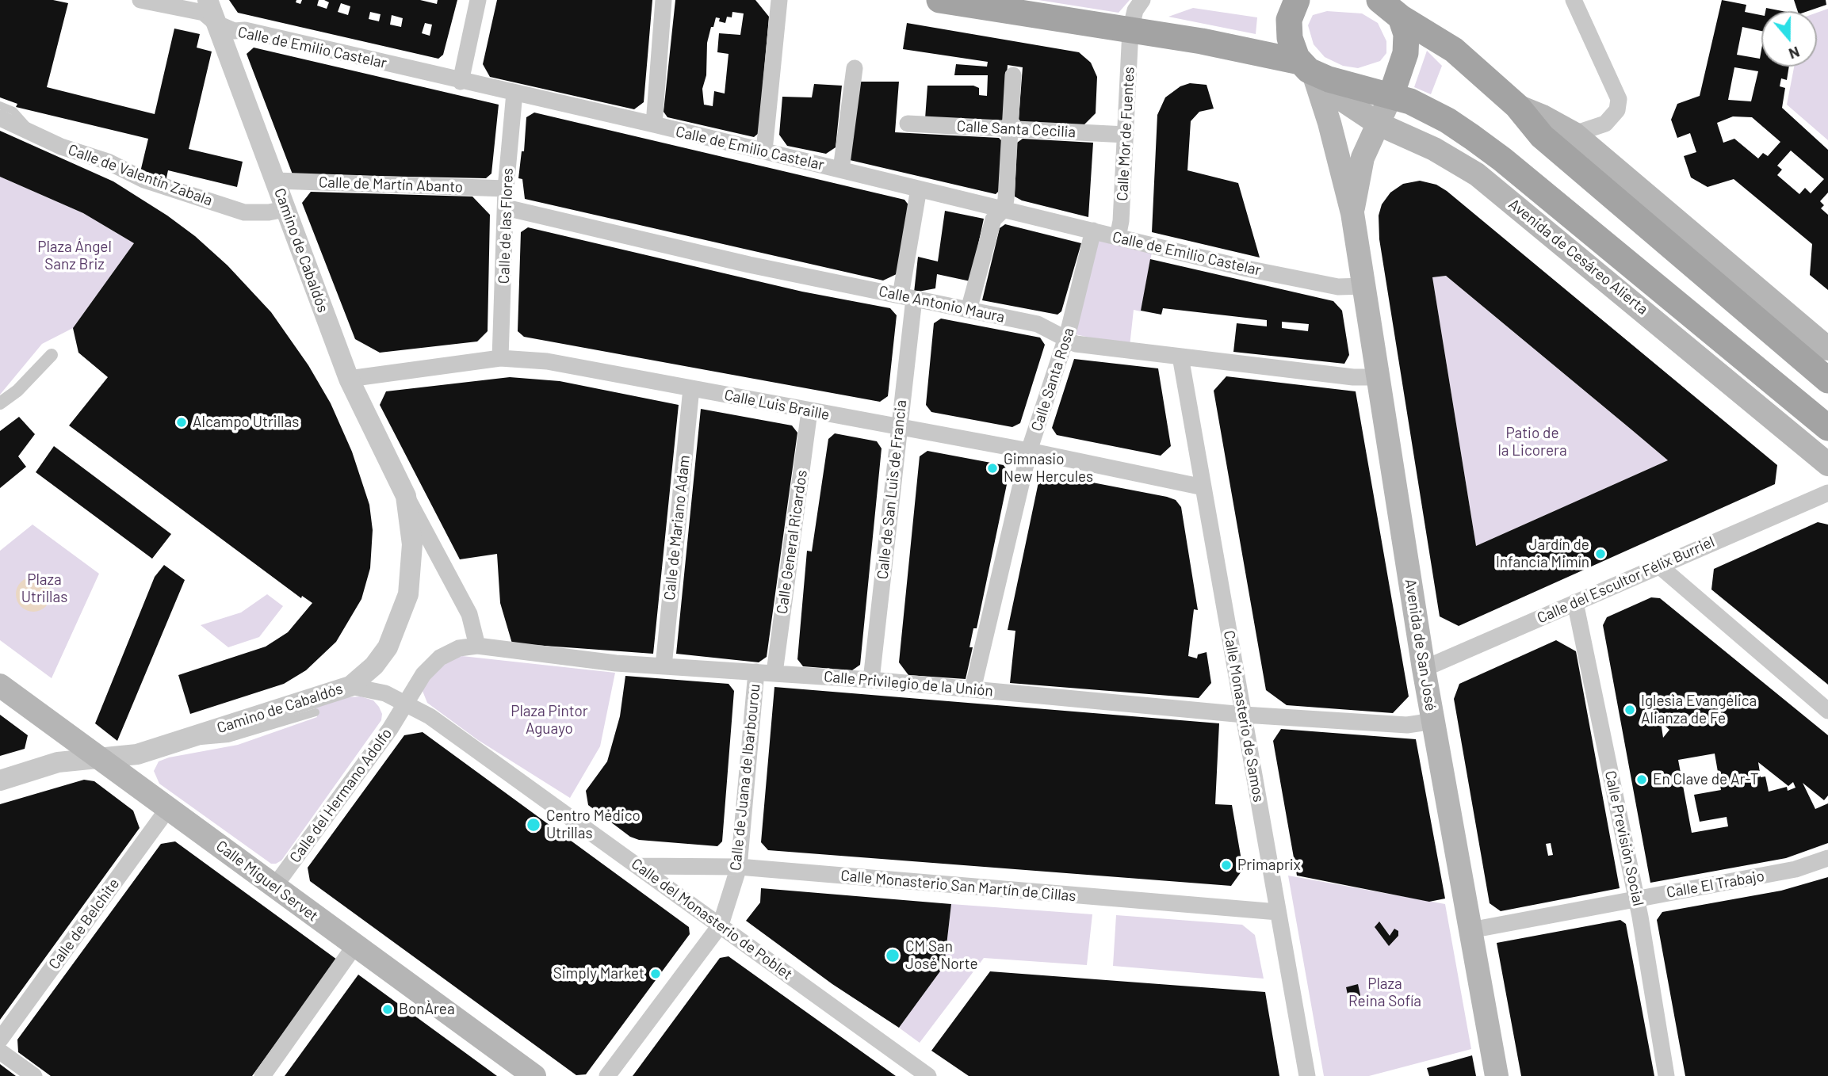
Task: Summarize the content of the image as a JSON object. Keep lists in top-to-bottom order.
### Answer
{
  "streets": {
    "main road": ["Avenida de Cesáreo Alierta", "Avenida de San José", "Calle Miguel Servet"],
    "street": [
      "Calle de Emilio Castelar",
      "Calle Santa Cecilia",
      "Calle Mor de Fuentes",
      "Calle de Valentín Zabala",
      "Calle de Martín Abanto",
      "Calle de las Flores",
      "Camino de Cabaldós",
      "Calle Antonio Maura",
      "Calle Santa Rosa",
      "Calle Luis Braille",
      "Calle de San Luis de Francia",
      "Calle de Mariano Adam",
      "Calle General Ricardos",
      "Calle del Escultor Félix Burriel",
      "Calle Privilegio de la Unión",
      "Calle Monasterio de Samos",
      "Calle de Juana de Ibarbourou",
      "Calle del Hermano Adolfo",
      "Calle Previsión Social",
      "Calle El Trabajo",
      "Calle Monasterio San Martín de Cillas",
      "Calle del Monasterio de Poblet",
      "Calle de Belchite"
    ]
  },
  "crossings": [
    ["Calle de Emilio Castelar", "Calle Mor de Fuentes"],
    ["Calle de Emilio Castelar", "Calle de las Flores"],
    ["Calle de Emilio Castelar", "Camino de Cabaldós"],
    ["Calle de Emilio Castelar", "Calle Santa Rosa"],
    ["Calle de Emilio Castelar", "Calle de San Luis de Francia"],
    ["Calle de Emilio Castelar", "Avenida de San José"],
    ["Calle Santa Cecilia", "Calle Mor de Fuentes"],
    ["Calle Mor de Fuentes", "Avenida de Cesáreo Alierta"],
    ["Calle de Valentín Zabala", "Camino de Cabaldós"],
    ["Calle de Martín Abanto", "Calle de las Flores"],
    ["Calle de Martín Abanto", "Camino de Cabaldós"],
    ["Calle de las Flores", "Calle Antonio Maura"],
    ["Calle de las Flores", "Calle Luis Braille"],
    ["Camino de Cabaldós", "Calle Luis Braille"],
    ["Camino de Cabaldós", "Calle Privilegio de la Unión"],
    ["Camino de Cabaldós", "Calle Miguel Servet"],
    ["Camino de Cabaldós", "Calle del Monasterio de Poblet"],
    ["Avenida de Cesáreo Alierta", "Avenida de San José"],
    ["Calle Antonio Maura", "Calle Santa Rosa"],
    ["Calle Antonio Maura", "Calle de San Luis de Francia"],
    ["Calle Antonio Maura", "Avenida de San José"],
    ["Calle Antonio Maura", "Calle Monasterio de Samos"],
    ["Calle Santa Rosa", "Calle Luis Braille"],
    ["Calle Santa Rosa", "Calle Privilegio de la Unión"],
    ["Calle Luis Braille", "Calle de San Luis de Francia"],
    ["Calle Luis Braille", "Calle de Mariano Adam"],
    ["Calle Luis Braille", "Calle General Ricardos"],
    ["Calle Luis Braille", "Calle Monasterio de Samos"],
    ["Calle de San Luis de Francia", "Calle Privilegio de la Unión"],
    ["Calle de Mariano Adam", "Calle Privilegio de la Unión"],
    ["Calle General Ricardos", "Calle Privilegio de la Unión"],
    ["Calle del Escultor Félix Burriel", "Avenida de San José"],
    ["Calle del Escultor Félix Burriel", "Calle Previsión Social"],
    ["Avenida de San José", "Calle Privilegio de la Unión"],
    ["Avenida de San José", "Calle El Trabajo"],
    ["Calle Privilegio de la Unión", "Calle Monasterio de Samos"],
    ["Calle Privilegio de la Unión", "Calle de Juana de Ibarbourou"],
    ["Calle Privilegio de la Unión", "Calle del Hermano Adolfo"],
    ["Calle Privilegio de la Unión", "Calle del Monasterio de Poblet"],
    ["Calle Monasterio de Samos", "Calle Monasterio San Martín de Cillas"],
    ["Calle de Juana de Ibarbourou", "Calle Monasterio San Martín de Cillas"],
    ["Calle de Juana de Ibarbourou", "Calle del Monasterio de Poblet"],
    ["Calle del Hermano Adolfo", "Calle Miguel Servet"],
    ["Calle del Hermano Adolfo", "Calle del Monasterio de Poblet"],
    ["Calle Previsión Social", "Calle El Trabajo"],
    ["Calle Miguel Servet", "Calle de Belchite"],
    ["Calle Monasterio San Martín de Cillas", "Calle del Monasterio de Poblet"]
  ],
  "parks": [
    "Plaza Ángel Sanz Briz",
    "Patio de la Licorera",
    "Plaza Utrillas",
    "Plaza Pintor Aguayo",
    "Plaza Reina Sofía"
  ],
  "places": [
    "Alcampo Utrillas",
    "Gimnasio New Hercules",
    "Jardín de Infancia Mimín",
    "Iglesia Evangélica Alianza de Fe",
    "En Clave de Ar-T",
    "Centro Médico Utrillas",
    "Primaprix",
    "CM San José Norte",
    "Simply Market",
    "BonÀrea"
  ],
  "north": "bottom"
}
